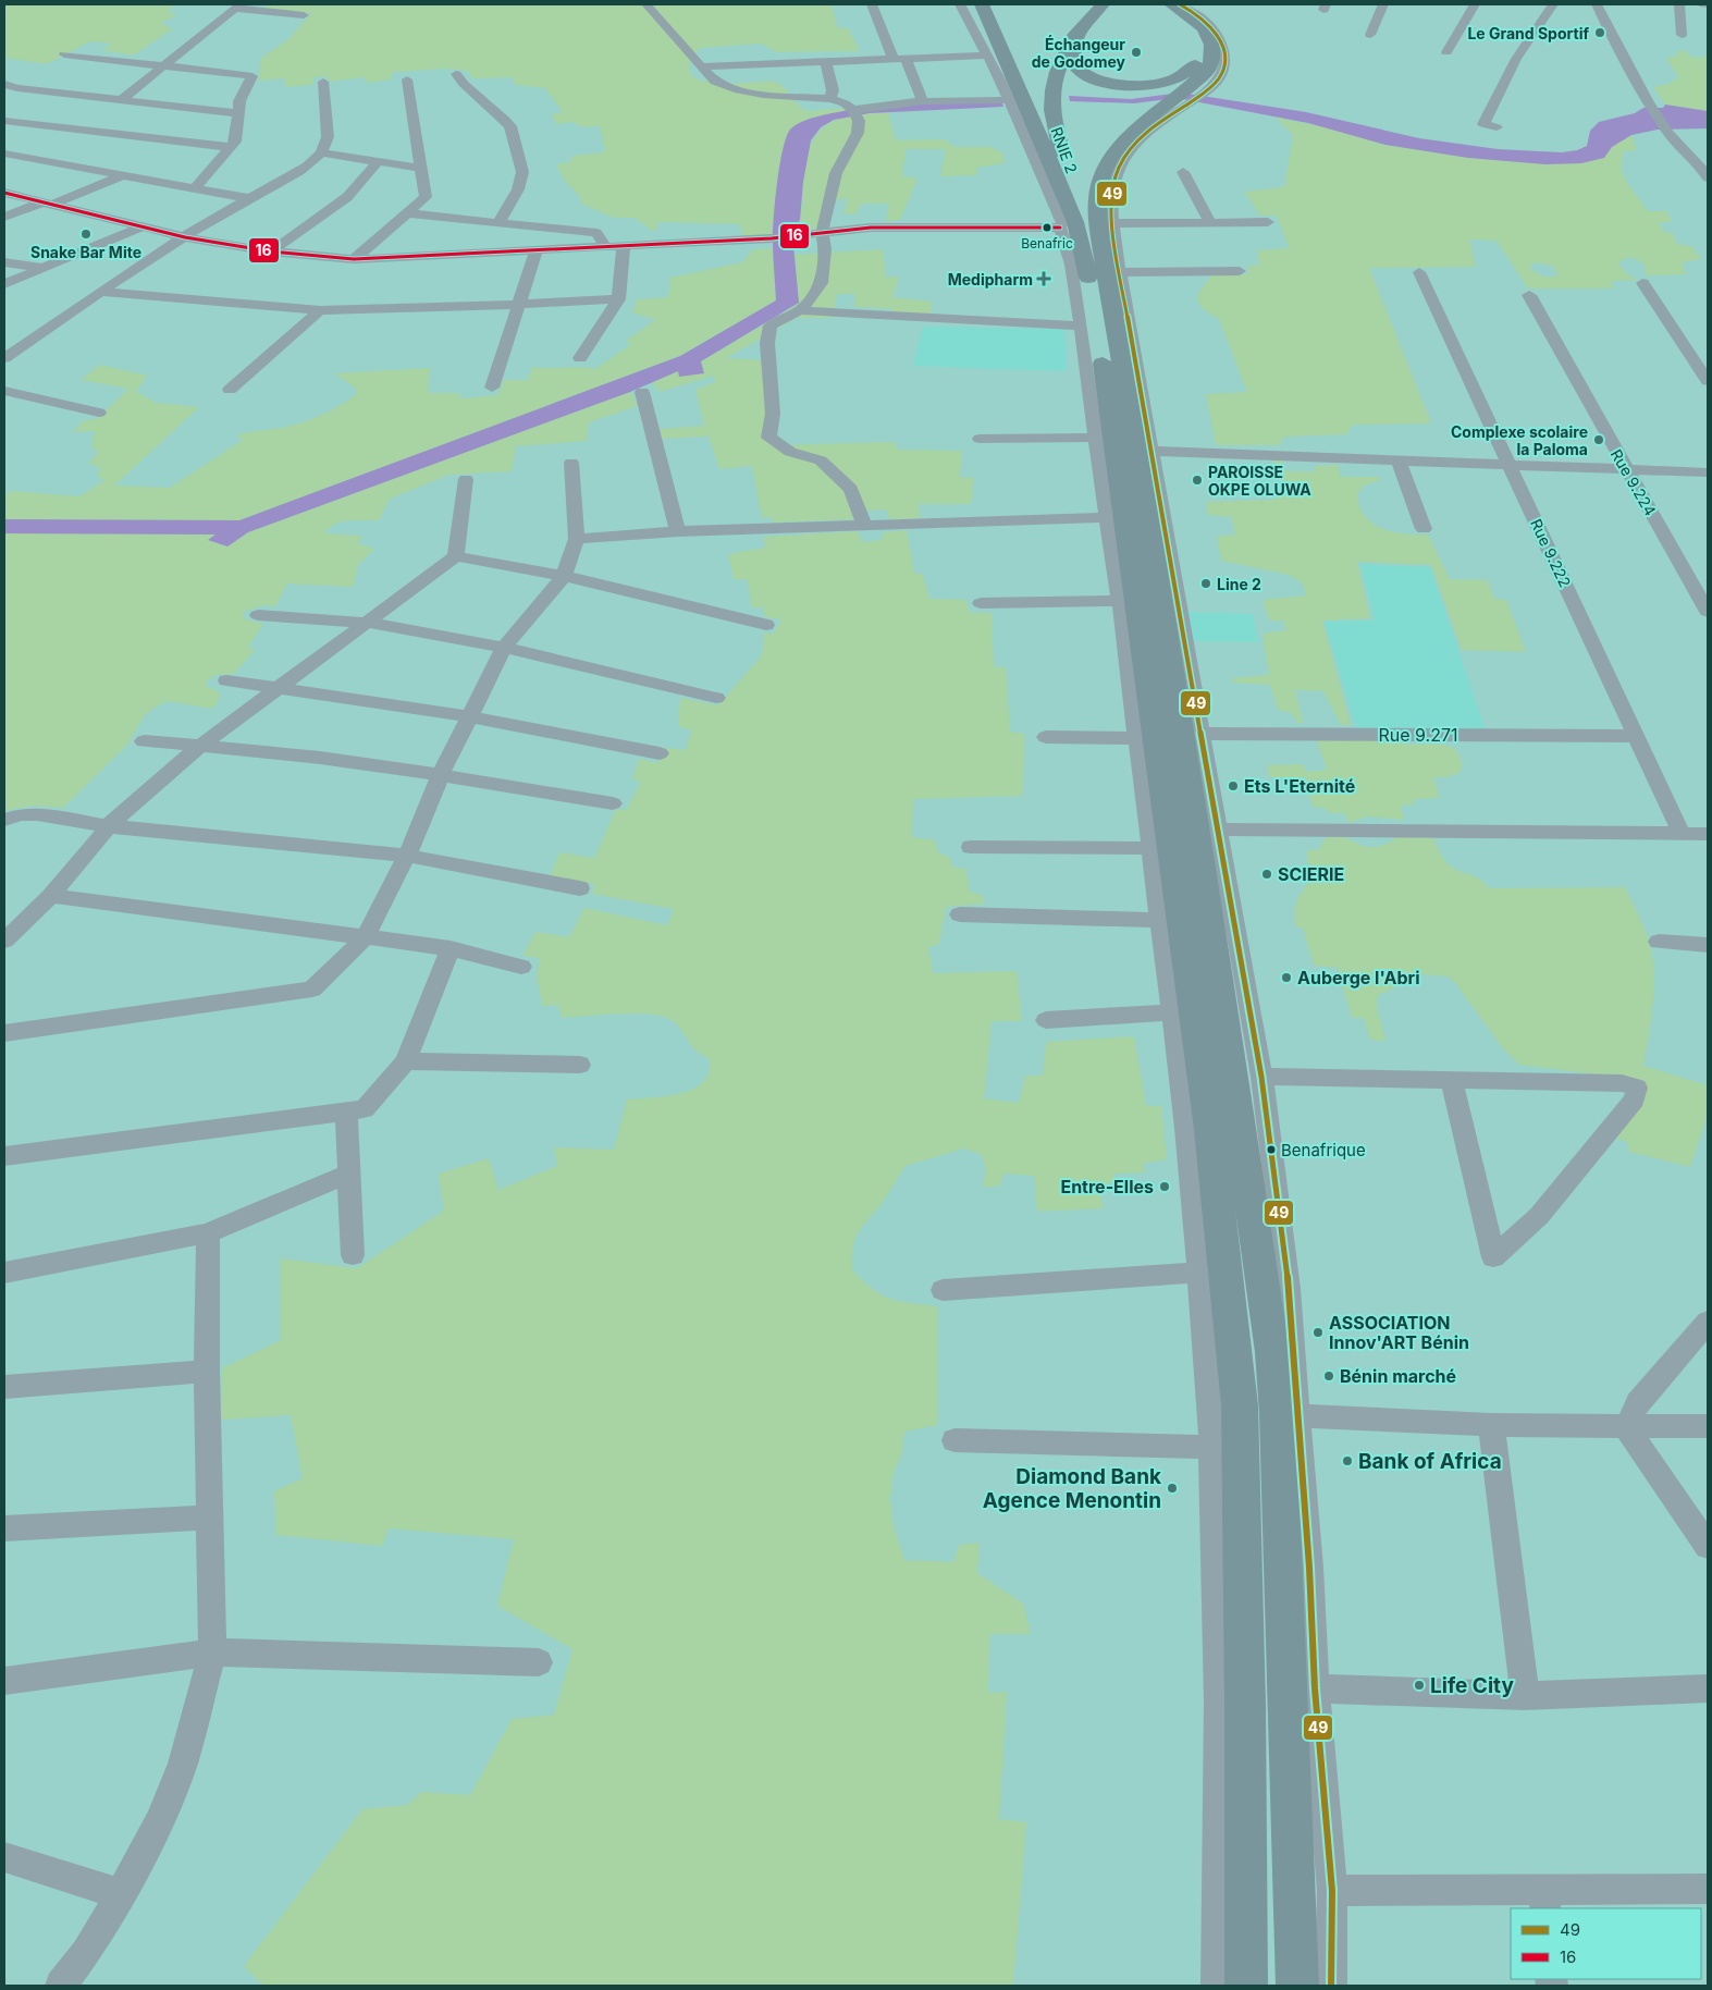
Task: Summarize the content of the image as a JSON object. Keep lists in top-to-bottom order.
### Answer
{
  "streets": {
    "highway": ["RNIE 2"],
    "street": ["Rue 9.224", "Rue 9.222", "Rue 9.271"]
  },
  "crossings": [
    ["Rue 9.222", "Rue 9.271"]
  ],
  "places": {
    "other": [
      "Le Grand Sportif",
      "Échangeur de Godomey",
      "Benafric",
      "Snake Bar Mite",
      "Complexe scolaire la Paloma",
      "PAROISSE OKPE OLUWA",
      "Line 2",
      "Ets L'Eternité",
      "SCIERIE",
      "Auberge l'Abri",
      "Benafrique",
      "Entre-Elles",
      "ASSOCIATION Innov'ART Bénin",
      "Bénin marché",
      "Bank of Africa",
      "Diamond Bank Agence Menontin",
      "Life City"
    ],
    "health": ["Medipharm"]
  },
  "lines": ["transit line 49", "transit line 16"],
  "legend": ["49", "16"]
}
